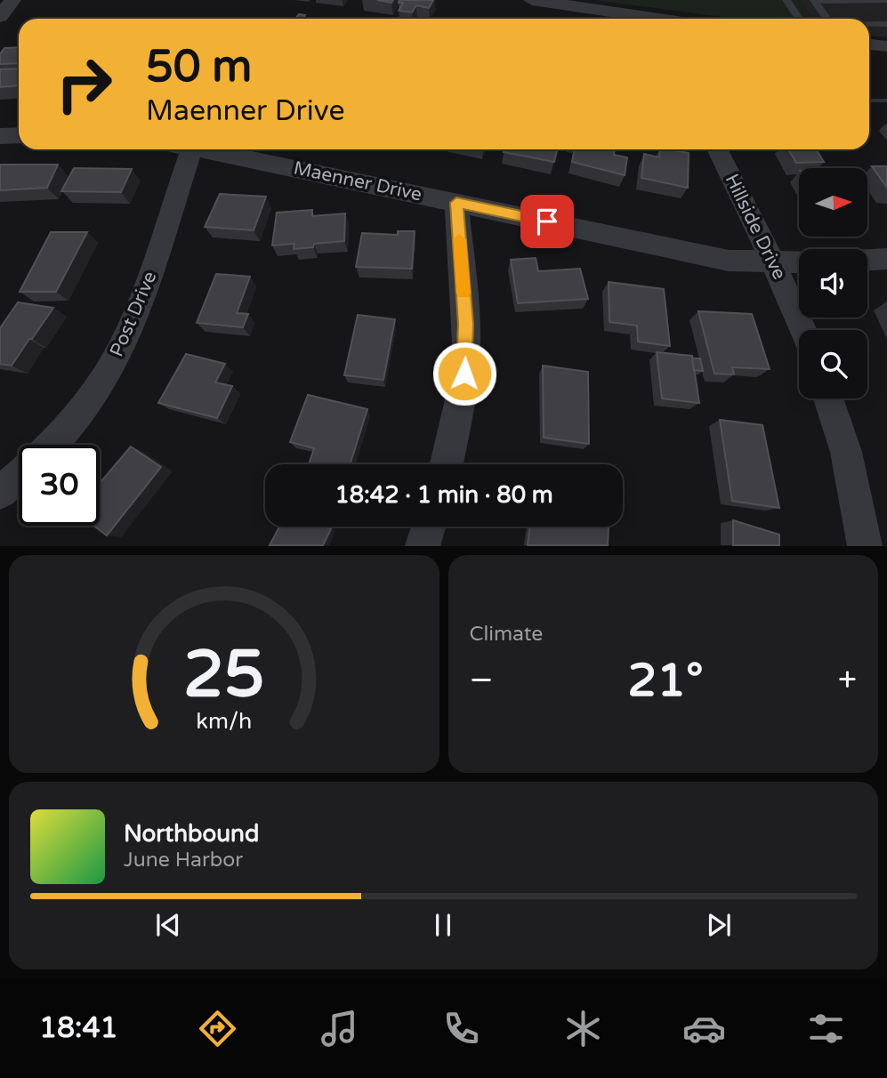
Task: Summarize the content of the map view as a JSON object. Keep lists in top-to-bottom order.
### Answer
{
  "streets": {
    "street": ["Maenner Drive", "Hillside Drive", "Post Drive"]
  },
  "crossings": [
    ["Maenner Drive", "Hillside Drive"]
  ],
  "north": "right",
  "page": {
    "turn": ["50 m", "Maenner Drive"],
    "limit": "30",
    "trip": "18:42 · 1 min · 80 m",
    "tile": "Climate",
    "heat": ["−", "21°", "+"],
    "song": ["Northbound", "June Harbor"],
    "tabs": "18:41",
    "gauge": ["25", "km/h"]
  }
}
